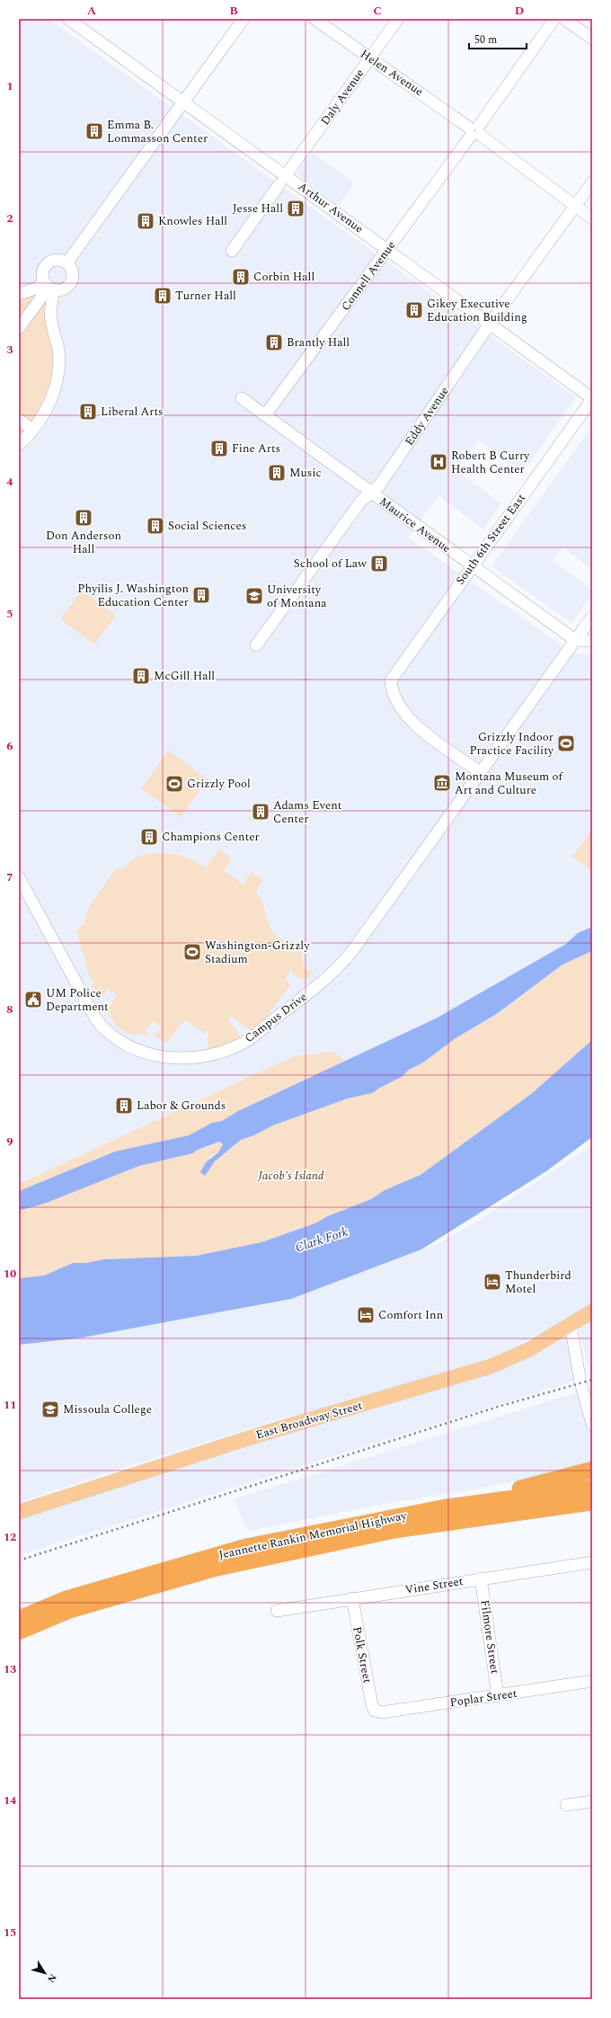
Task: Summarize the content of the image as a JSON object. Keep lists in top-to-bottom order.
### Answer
{
  "streets": {
    "highway": ["Jeannette Rankin Memorial Highway"],
    "main road": ["East Broadway Street"],
    "street": [
      "Helen Avenue",
      "Daly Avenue",
      "Arthur Avenue",
      "Connell Avenue",
      "Eddy Avenue",
      "Maurice Avenue",
      "South 6th Street East",
      "Campus Drive",
      "Vine Street",
      "Filmore Street",
      "Polk Street",
      "Poplar Street"
    ]
  },
  "crossings": [
    ["Helen Avenue", "Daly Avenue"],
    ["Helen Avenue", "Connell Avenue"],
    ["Helen Avenue", "Eddy Avenue"],
    ["Daly Avenue", "Arthur Avenue"],
    ["Arthur Avenue", "Connell Avenue"],
    ["Arthur Avenue", "Eddy Avenue"],
    ["Arthur Avenue", "South 6th Street East"],
    ["Connell Avenue", "Maurice Avenue"],
    ["Eddy Avenue", "Maurice Avenue"],
    ["Maurice Avenue", "South 6th Street East"],
    ["Maurice Avenue", "Campus Drive"],
    ["South 6th Street East", "Campus Drive"],
    ["Vine Street", "Filmore Street"],
    ["Vine Street", "Polk Street"],
    ["Filmore Street", "Poplar Street"],
    ["Polk Street", "Poplar Street"]
  ],
  "water": ["Clark Fork"],
  "parks": ["Jacob's Island"],
  "places": {
    "building": [
      "Emma B. Lommasson Center",
      "Jesse Hall",
      "Knowles Hall",
      "Corbin Hall",
      "Turner Hall",
      "Gikey Executive Education Building",
      "Brantly Hall",
      "Liberal Arts",
      "Fine Arts",
      "Music",
      "Don Anderson Hall",
      "Social Sciences",
      "School of Law",
      "Phyilis J. Washington Education Center",
      "McGill Hall",
      "Adams Event Center",
      "Champions Center",
      "Labor & Grounds"
    ],
    "hospital": ["Robert B Curry Health Center"],
    "school or university": ["University of Montana", "Missoula College"],
    "sports": ["Grizzly Indoor Practice Facility", "Grizzly Pool", "Washington-Grizzly Stadium"],
    "museum": ["Montana Museum of Art and Culture"],
    "public building": ["UM Police Department"],
    "hotel": ["Thunderbird Motel", "Comfort Inn"]
  },
  "scale_bar": "50 m",
  "north": "bottom right",
  "grid": {
    "columns": [
      "A",
      "B",
      "C",
      "D"
    ],
    "rows": [
      "1",
      "2",
      "3",
      "4",
      "5",
      "6",
      "7",
      "8",
      "9",
      "10",
      "11",
      "12",
      "13",
      "14",
      "15"
    ]
  }
}
